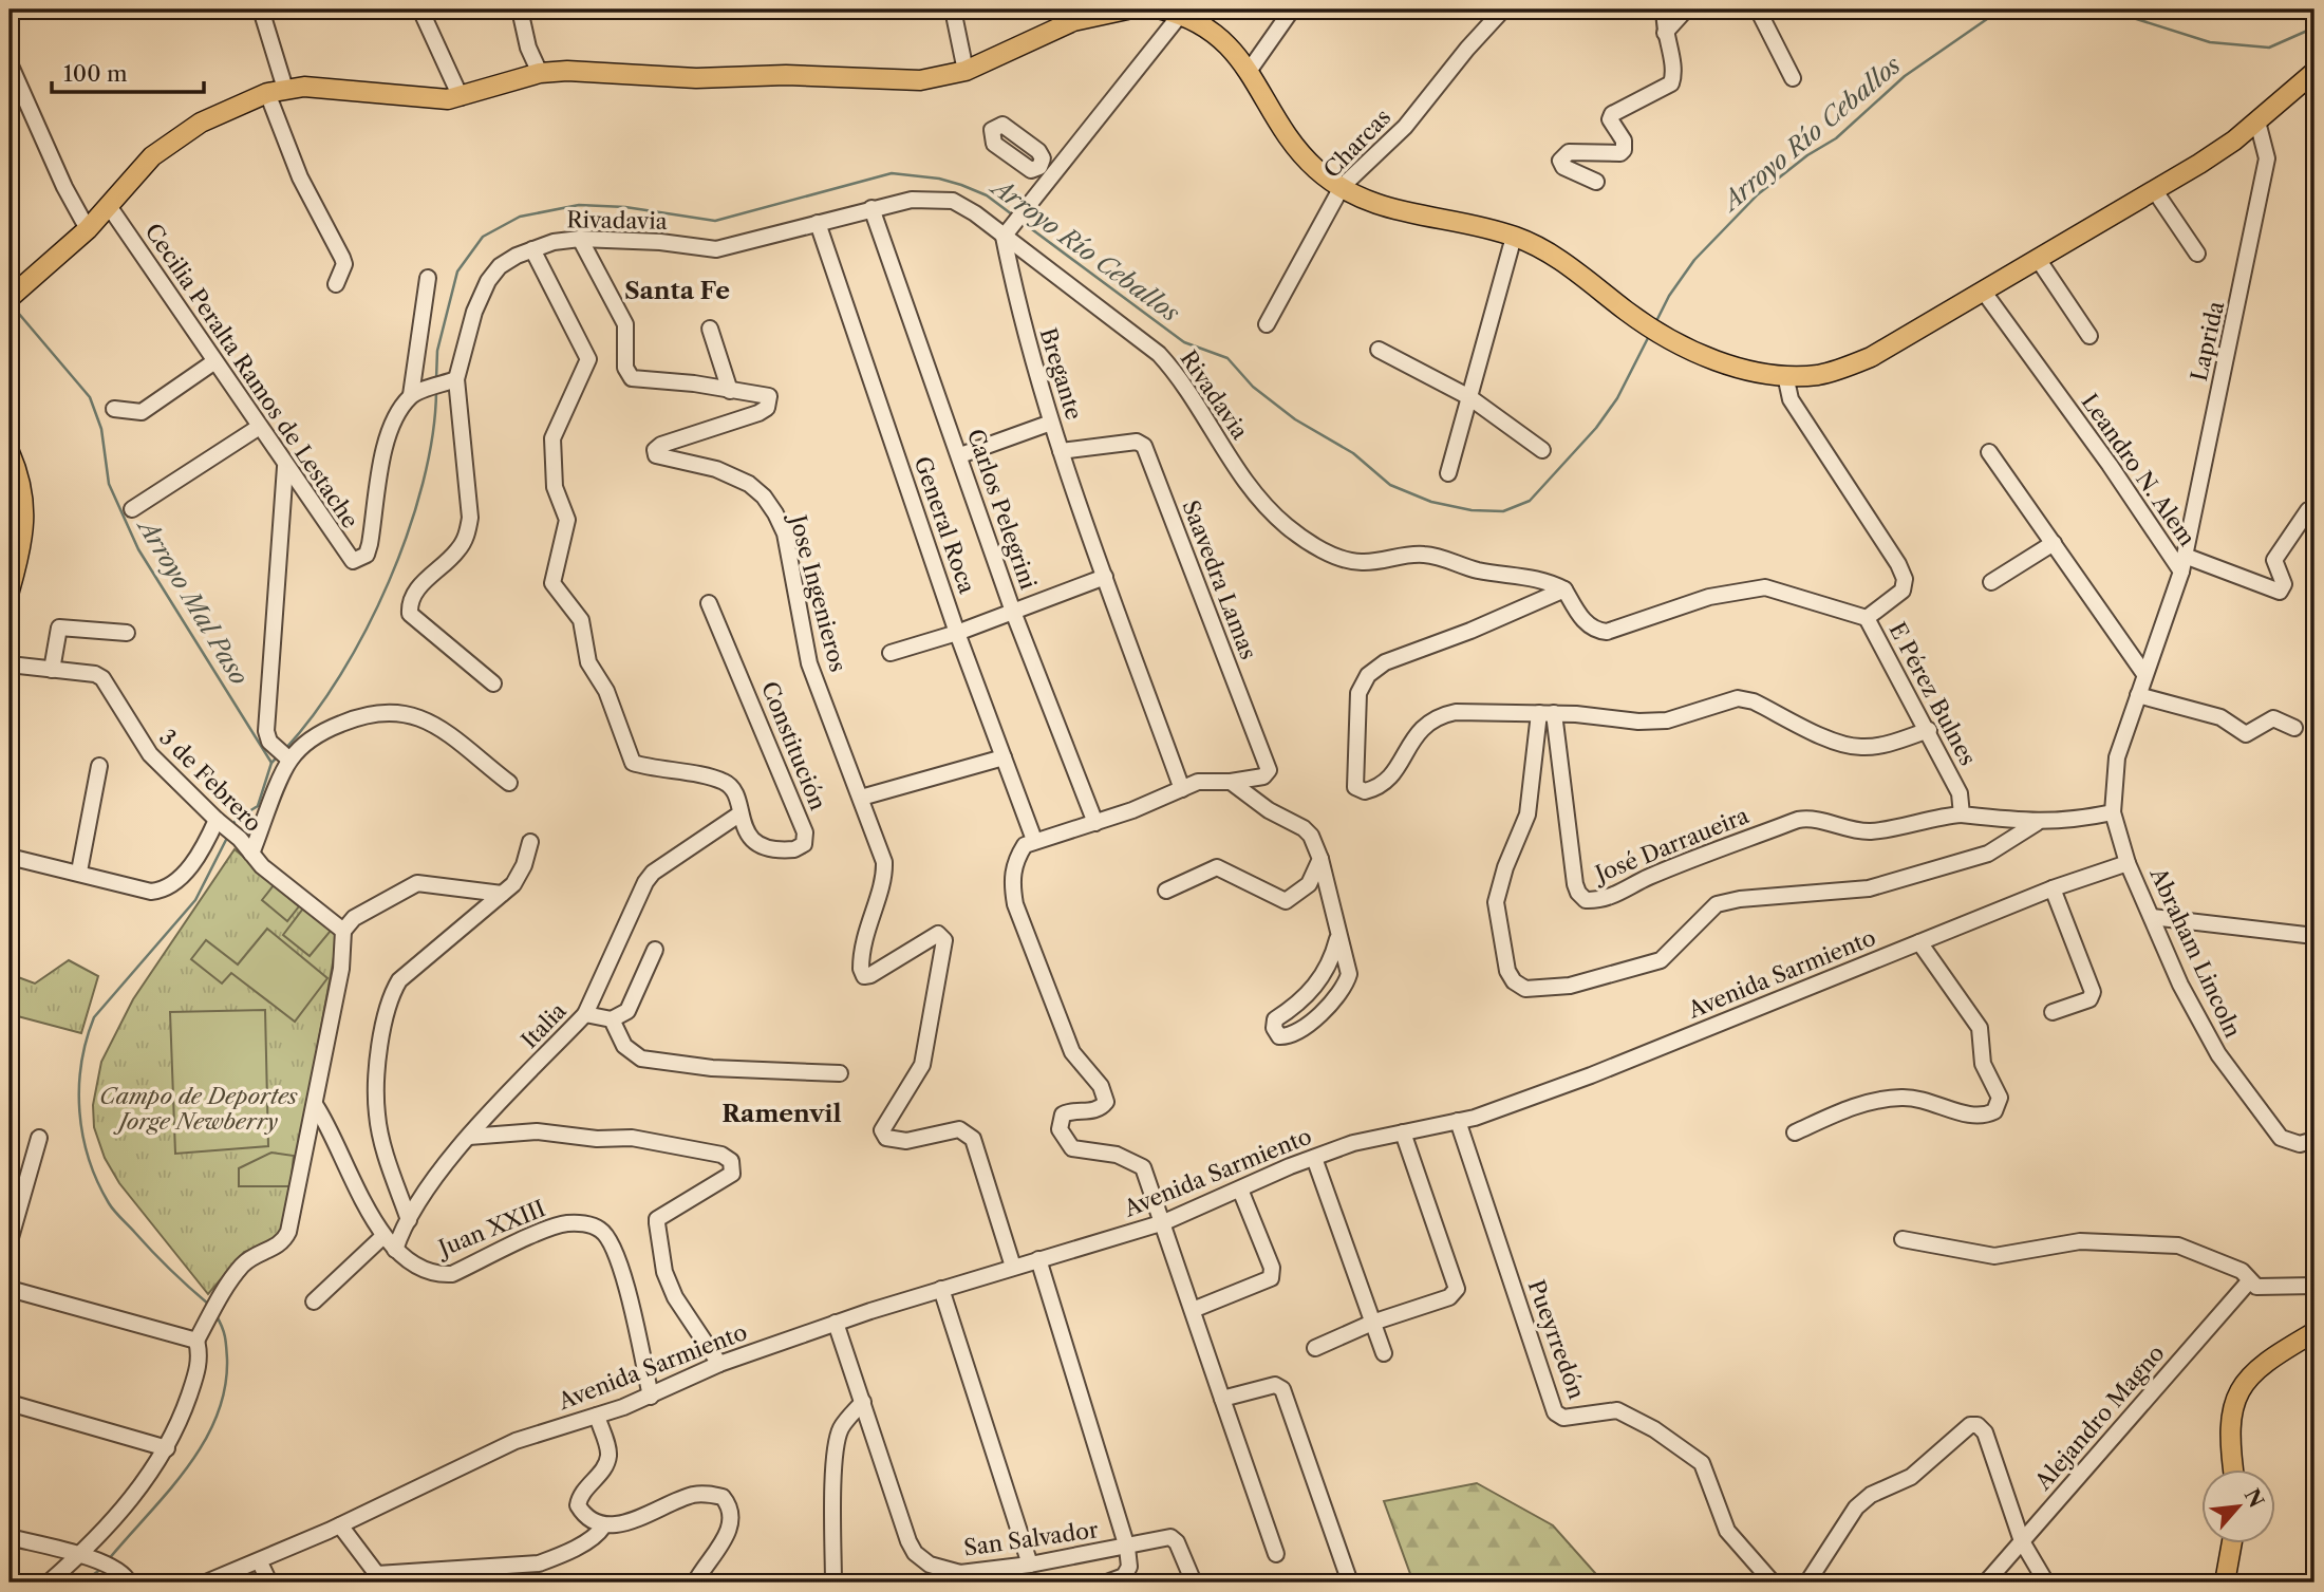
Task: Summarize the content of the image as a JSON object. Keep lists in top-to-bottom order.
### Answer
{
  "streets": {
    "street": [
      "Charcas",
      "Rivadavia",
      "Laprida",
      "Bregante",
      "Cecilia Peralta Ramos de Lestache",
      "Leandro N. Alem",
      "Carlos Pelegrini",
      "General Roca",
      "Saavedra Lamas",
      "Jose Ingenieros",
      "E Pérez Bulnes",
      "Constitución",
      "3 de Febrero",
      "José Darraueira",
      "Abraham Lincoln",
      "Avenida Sarmiento",
      "Italia",
      "Juan XXIII",
      "Pueyrredón",
      "Alejandro Magno",
      "San Salvador"
    ]
  },
  "crossings": [
    ["Rivadavia", "Bregante"],
    ["Rivadavia", "Carlos Pelegrini"],
    ["Rivadavia", "General Roca"],
    ["Rivadavia", "Jose Ingenieros"],
    ["Rivadavia", "Constitución"],
    ["Laprida", "Leandro N. Alem"],
    ["Bregante", "Saavedra Lamas"],
    ["Leandro N. Alem", "Abraham Lincoln"],
    ["Leandro N. Alem", "Avenida Sarmiento"],
    ["Jose Ingenieros", "Avenida Sarmiento"],
    ["E Pérez Bulnes", "José Darraueira"],
    ["Abraham Lincoln", "Avenida Sarmiento"],
    ["Avenida Sarmiento", "Juan XXIII"],
    ["Avenida Sarmiento", "Pueyrredón"],
    ["Avenida Sarmiento", "San Salvador"],
    ["Italia", "Juan XXIII"]
  ],
  "districts": ["Santa Fe", "Ramenvil"],
  "water": ["Arroyo Río Ceballos", "Arroyo Mal Paso"],
  "parks": ["Campo de Deportes Jorge Newberry"],
  "scale_bar": "100 m",
  "north": "top right"
}
